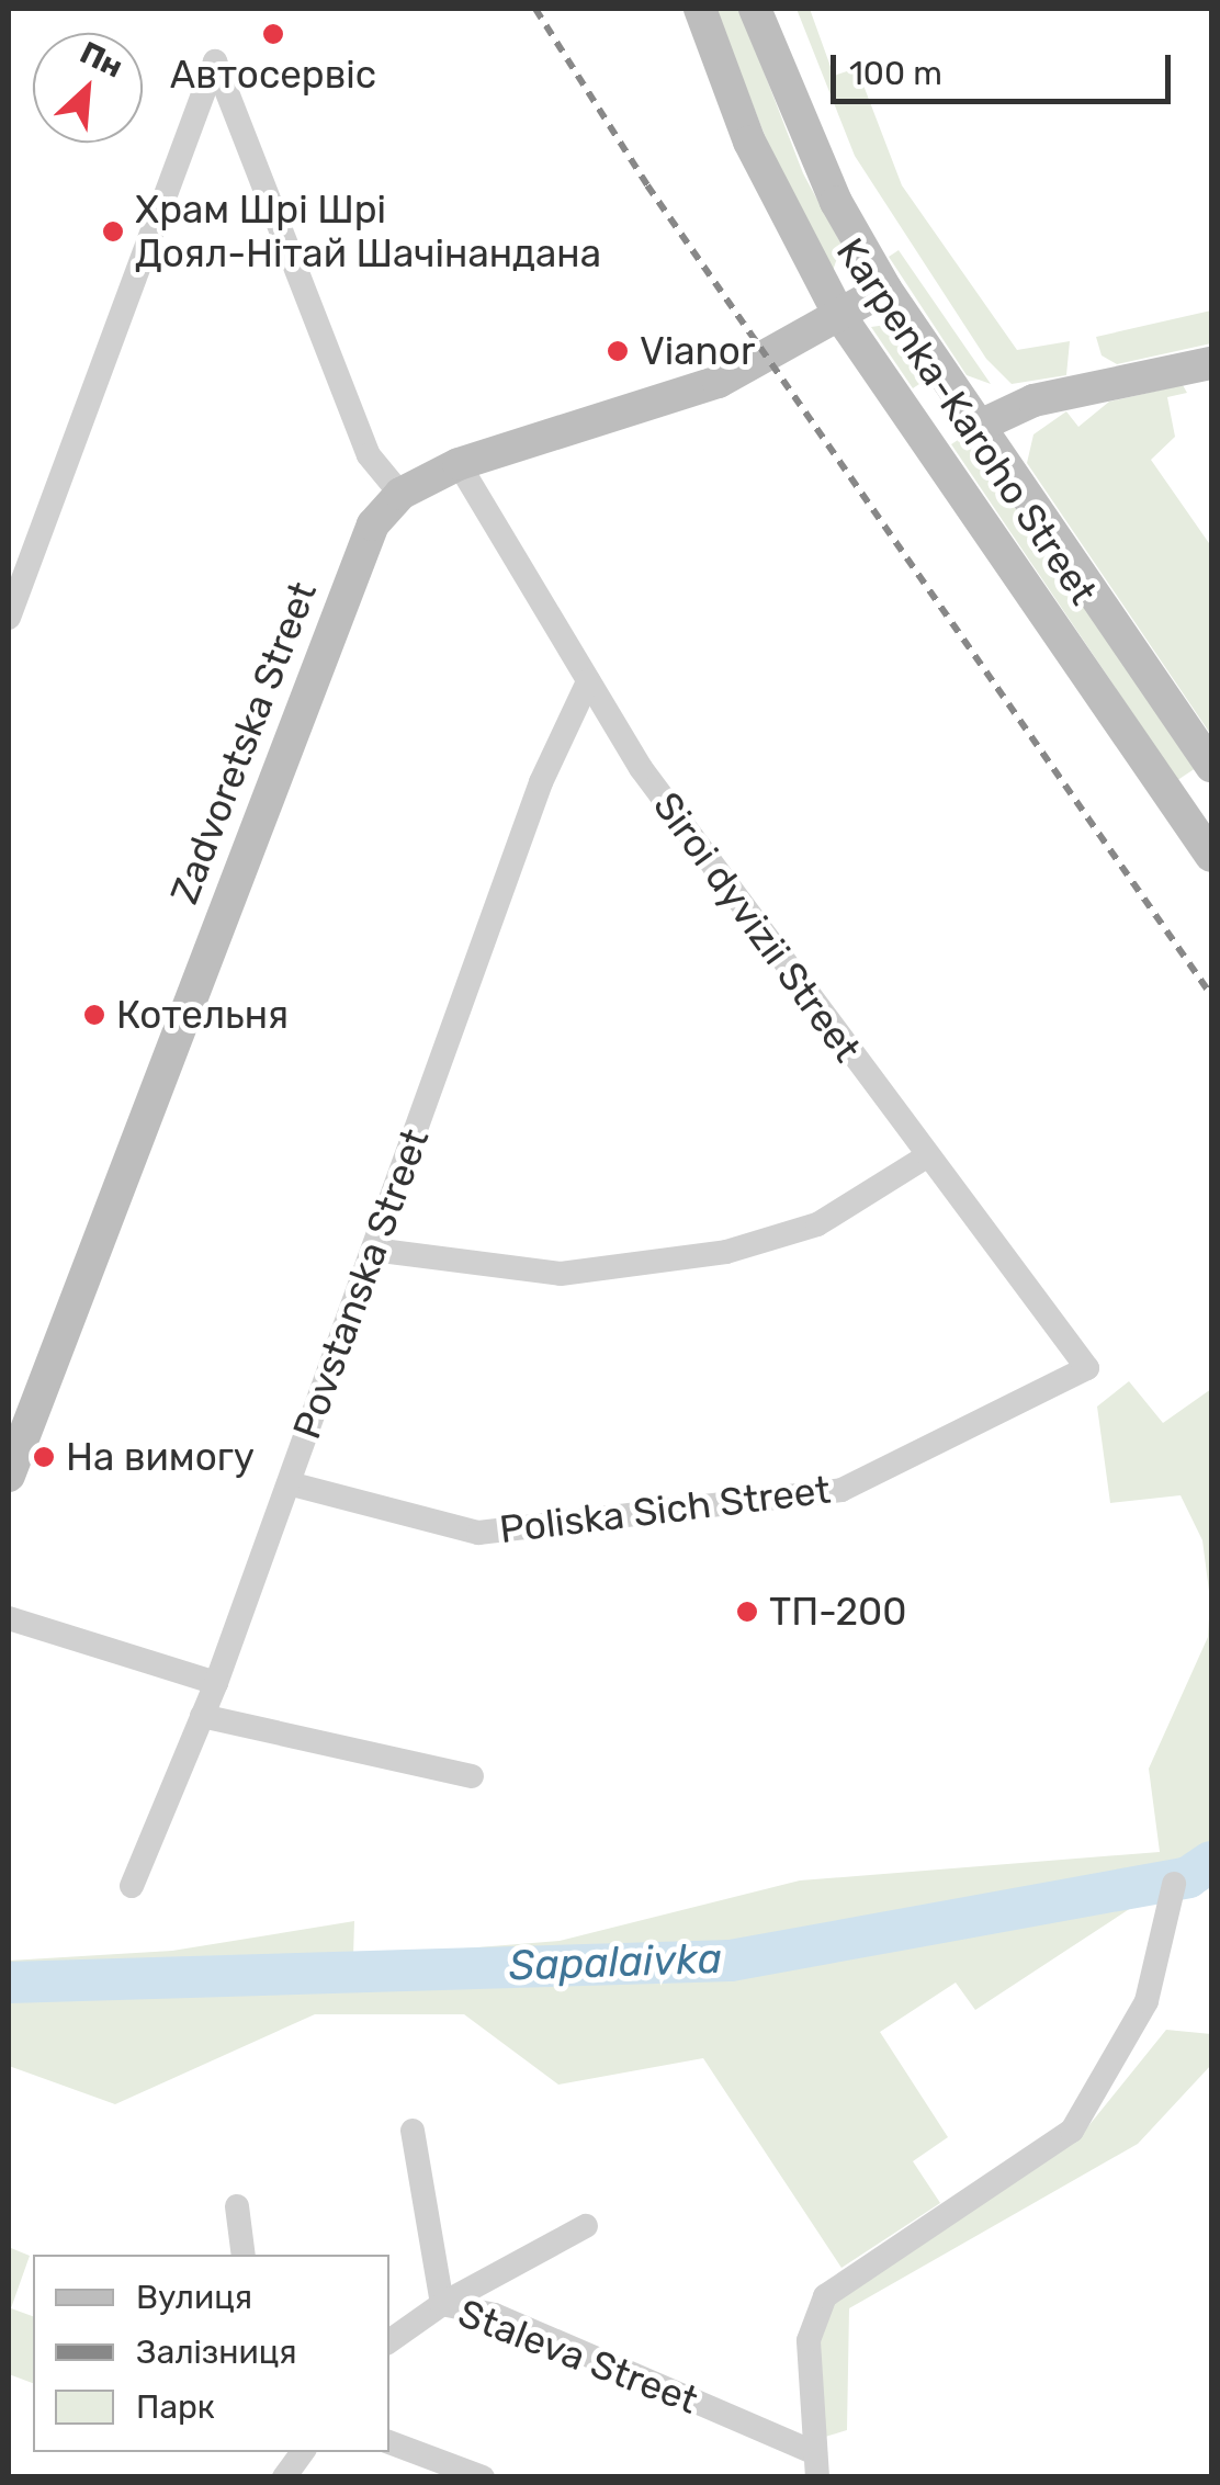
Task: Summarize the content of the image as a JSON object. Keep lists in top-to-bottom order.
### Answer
{
  "streets": {
    "main road": ["Karpenka-Karoho Street", "Zadvoretska Street"],
    "street": [
      "Siroi dyvizii Street",
      "Povstanska Street",
      "Poliska Sich Street",
      "Staleva Street"
    ]
  },
  "crossings": [
    ["Karpenka-Karoho Street", "Zadvoretska Street"],
    ["Zadvoretska Street", "Siroi dyvizii Street"],
    ["Siroi dyvizii Street", "Povstanska Street"],
    ["Siroi dyvizii Street", "Poliska Sich Street"],
    ["Povstanska Street", "Poliska Sich Street"]
  ],
  "water": ["Sapalaivka"],
  "places": [
    "Автосервіс",
    "Храм Шрі Шрі Доял-Нітай Шачінандана",
    "Vianor",
    "Котельня",
    "На вимогу",
    "ТП-200"
  ],
  "legend": ["Вулиця", "Залізниця", "Парк"],
  "scale_bar": "100 m",
  "north": "top right"
}
